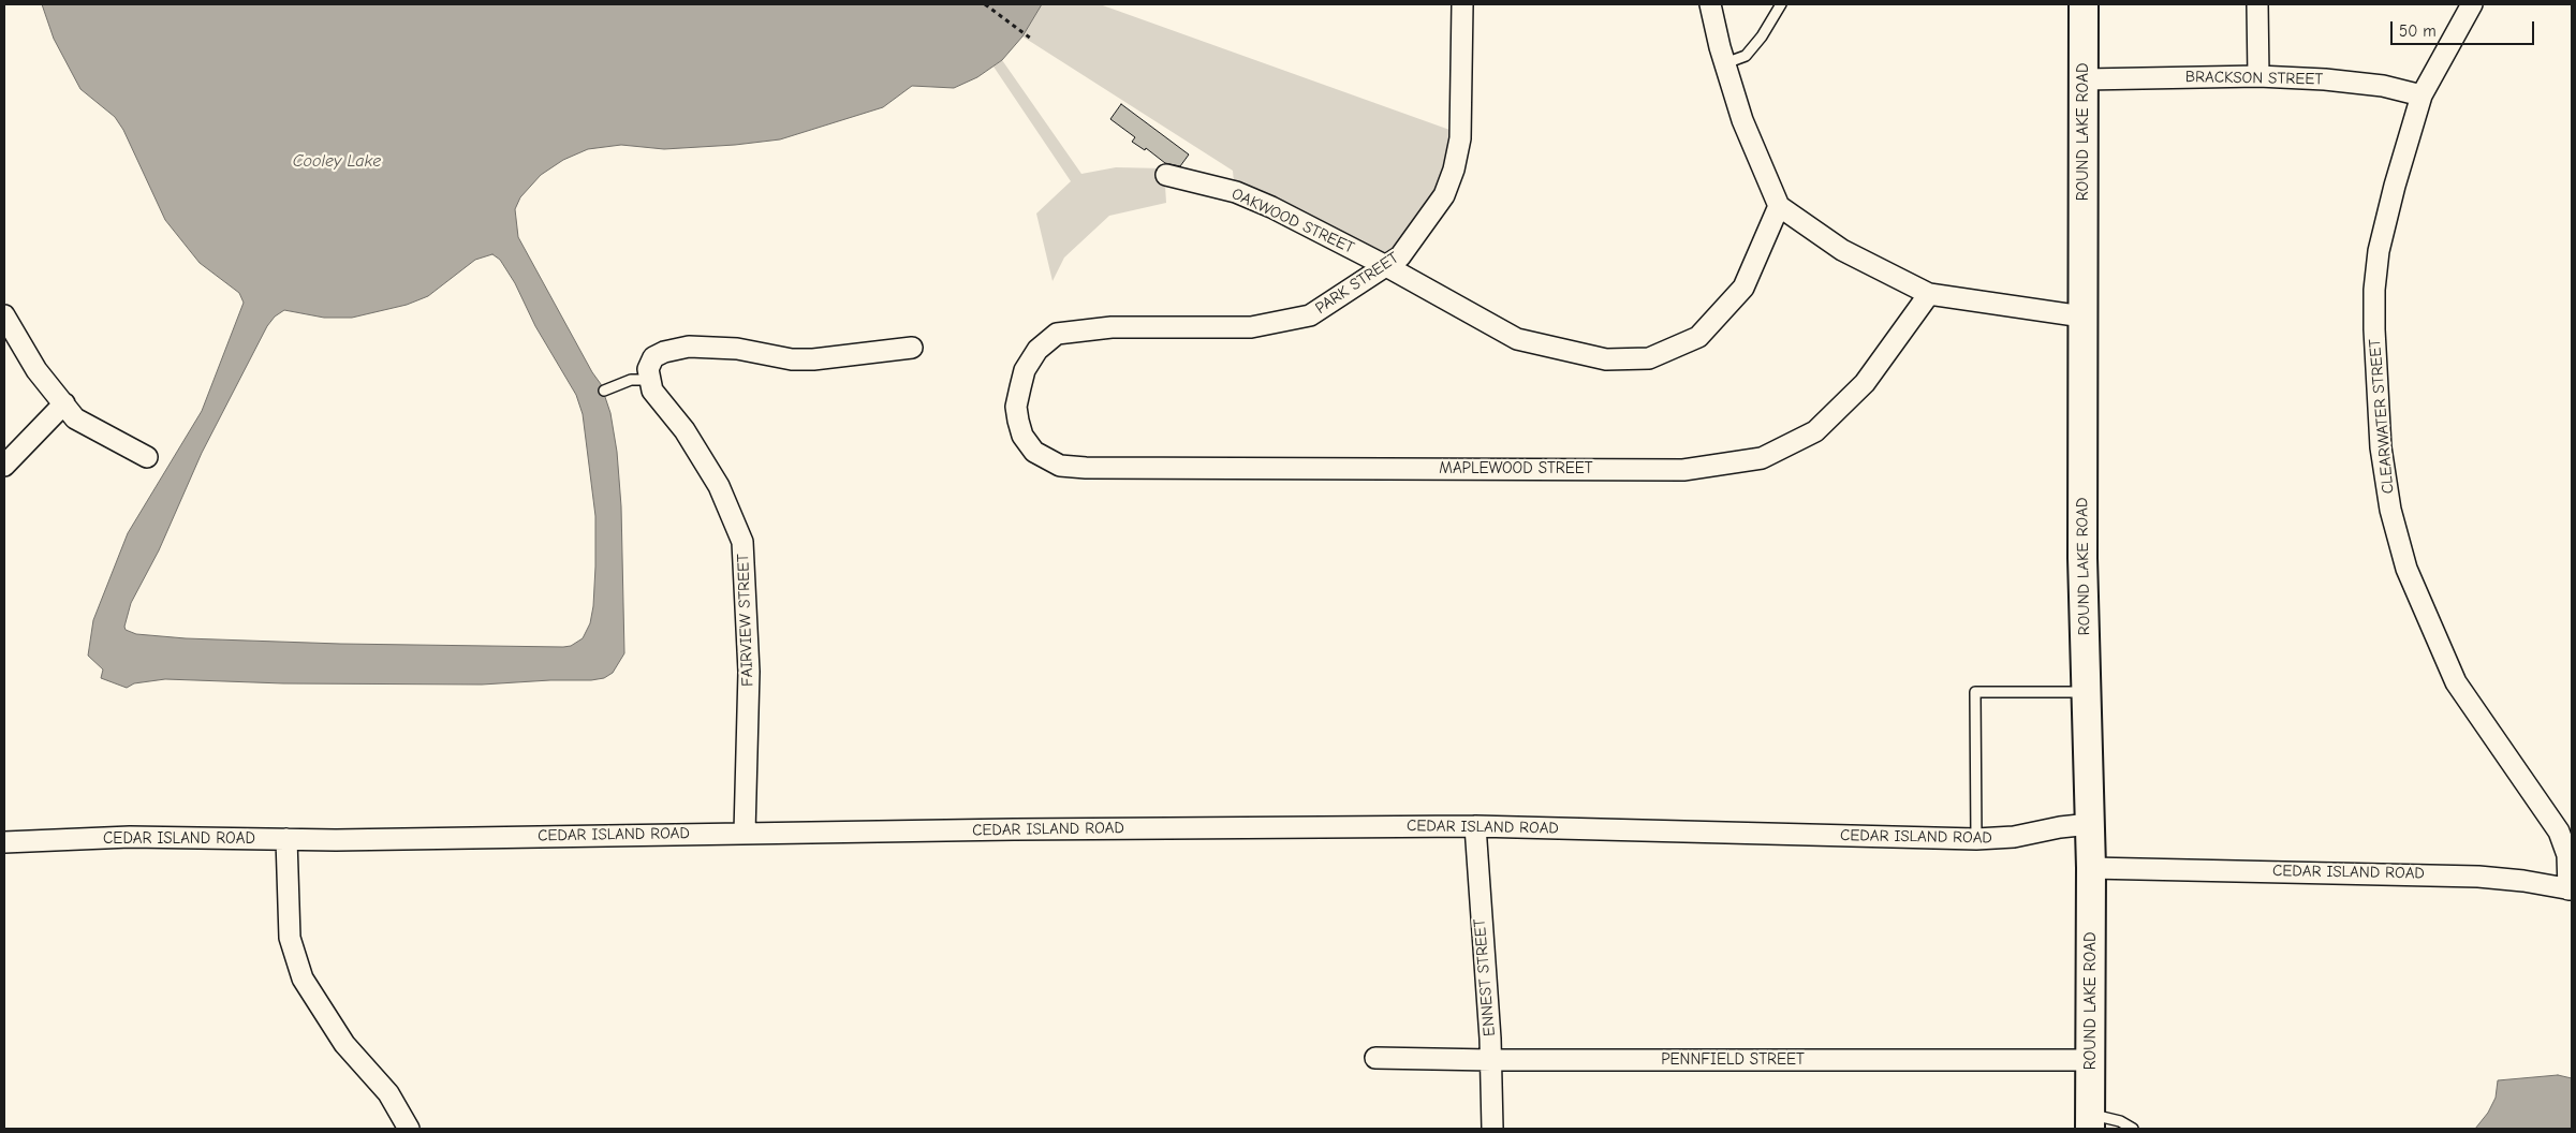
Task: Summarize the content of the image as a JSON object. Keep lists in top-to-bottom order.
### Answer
{
  "streets": {
    "street": [
      "BRACKSON STREET",
      "ROUND LAKE ROAD",
      "OAKWOOD STREET",
      "PARK STREET",
      "CLEARWATER STREET",
      "MAPLEWOOD STREET",
      "FAIRVIEW STREET",
      "CEDAR ISLAND ROAD",
      "ENNEST STREET",
      "PENNFIELD STREET"
    ]
  },
  "crossings": [
    ["BRACKSON STREET", "ROUND LAKE ROAD"],
    ["BRACKSON STREET", "CLEARWATER STREET"],
    ["ROUND LAKE ROAD", "CEDAR ISLAND ROAD"],
    ["ROUND LAKE ROAD", "PENNFIELD STREET"],
    ["OAKWOOD STREET", "PARK STREET"],
    ["PARK STREET", "MAPLEWOOD STREET"],
    ["CLEARWATER STREET", "CEDAR ISLAND ROAD"],
    ["FAIRVIEW STREET", "CEDAR ISLAND ROAD"],
    ["CEDAR ISLAND ROAD", "ENNEST STREET"],
    ["ENNEST STREET", "PENNFIELD STREET"]
  ],
  "water": ["Cooley Lake"],
  "scale_bar": "50 m"
}
